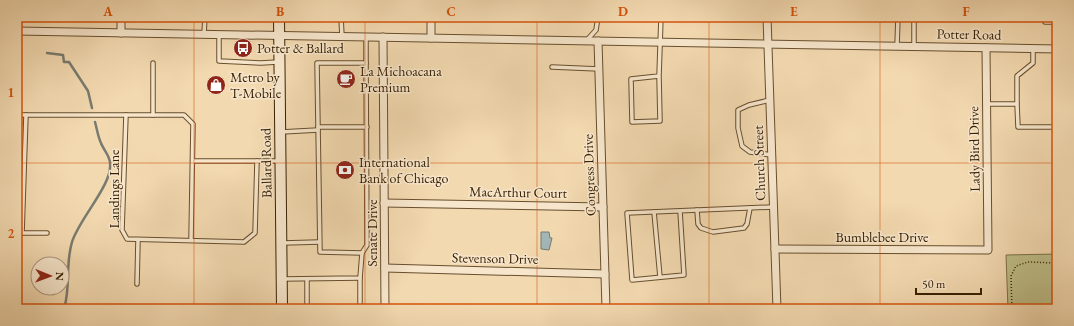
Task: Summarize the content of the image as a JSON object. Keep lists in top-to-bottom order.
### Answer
{
  "streets": {
    "street": [
      "Potter Road",
      "Lady Bird Drive",
      "Ballard Road",
      "Church Street",
      "Congress Drive",
      "MacArthur Court",
      "Senate Drive",
      "Bumblebee Drive",
      "Stevenson Drive"
    ],
    "lane": ["Landings Lane"]
  },
  "crossings": [
    ["Potter Road", "Lady Bird Drive"],
    ["Potter Road", "Ballard Road"],
    ["Potter Road", "Church Street"],
    ["Potter Road", "Congress Drive"],
    ["Potter Road", "Senate Drive"],
    ["Lady Bird Drive", "Bumblebee Drive"],
    ["Church Street", "Bumblebee Drive"],
    ["Congress Drive", "MacArthur Court"],
    ["Congress Drive", "Stevenson Drive"],
    ["MacArthur Court", "Senate Drive"],
    ["Senate Drive", "Stevenson Drive"]
  ],
  "places": {
    "bus stop": ["Potter & Ballard"],
    "cafe": ["La Michoacana Premium"],
    "shop": ["Metro by T-Mobile"],
    "bank": ["International Bank of Chicago"]
  },
  "scale_bar": "50 m",
  "north": "right",
  "grid": {
    "columns": [
      "A",
      "B",
      "C",
      "D",
      "E",
      "F"
    ],
    "rows": ["1", "2"]
  }
}
